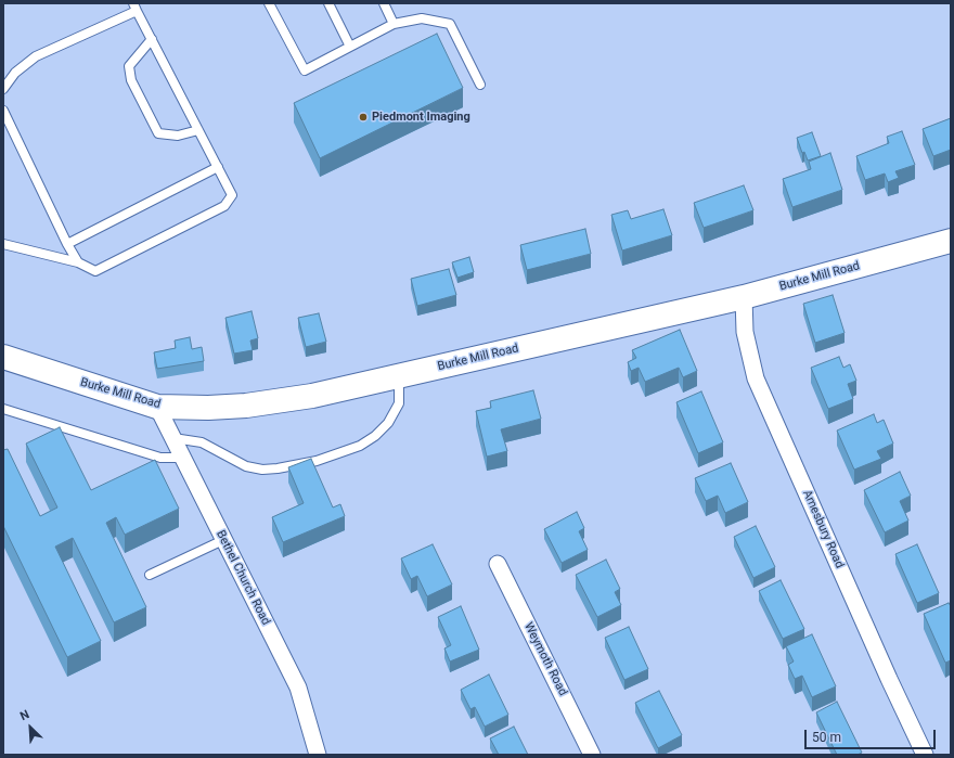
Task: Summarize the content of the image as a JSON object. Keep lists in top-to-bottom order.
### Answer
{
  "streets": {
    "street": [
      "Burke Mill Road",
      "Amesbury Road",
      "Bethel Church Road",
      "Weymoth Road"
    ]
  },
  "crossings": [
    ["Burke Mill Road", "Amesbury Road"],
    ["Burke Mill Road", "Bethel Church Road"]
  ],
  "places": ["Piedmont Imaging"],
  "scale_bar": "50 m",
  "north": "top left"
}
